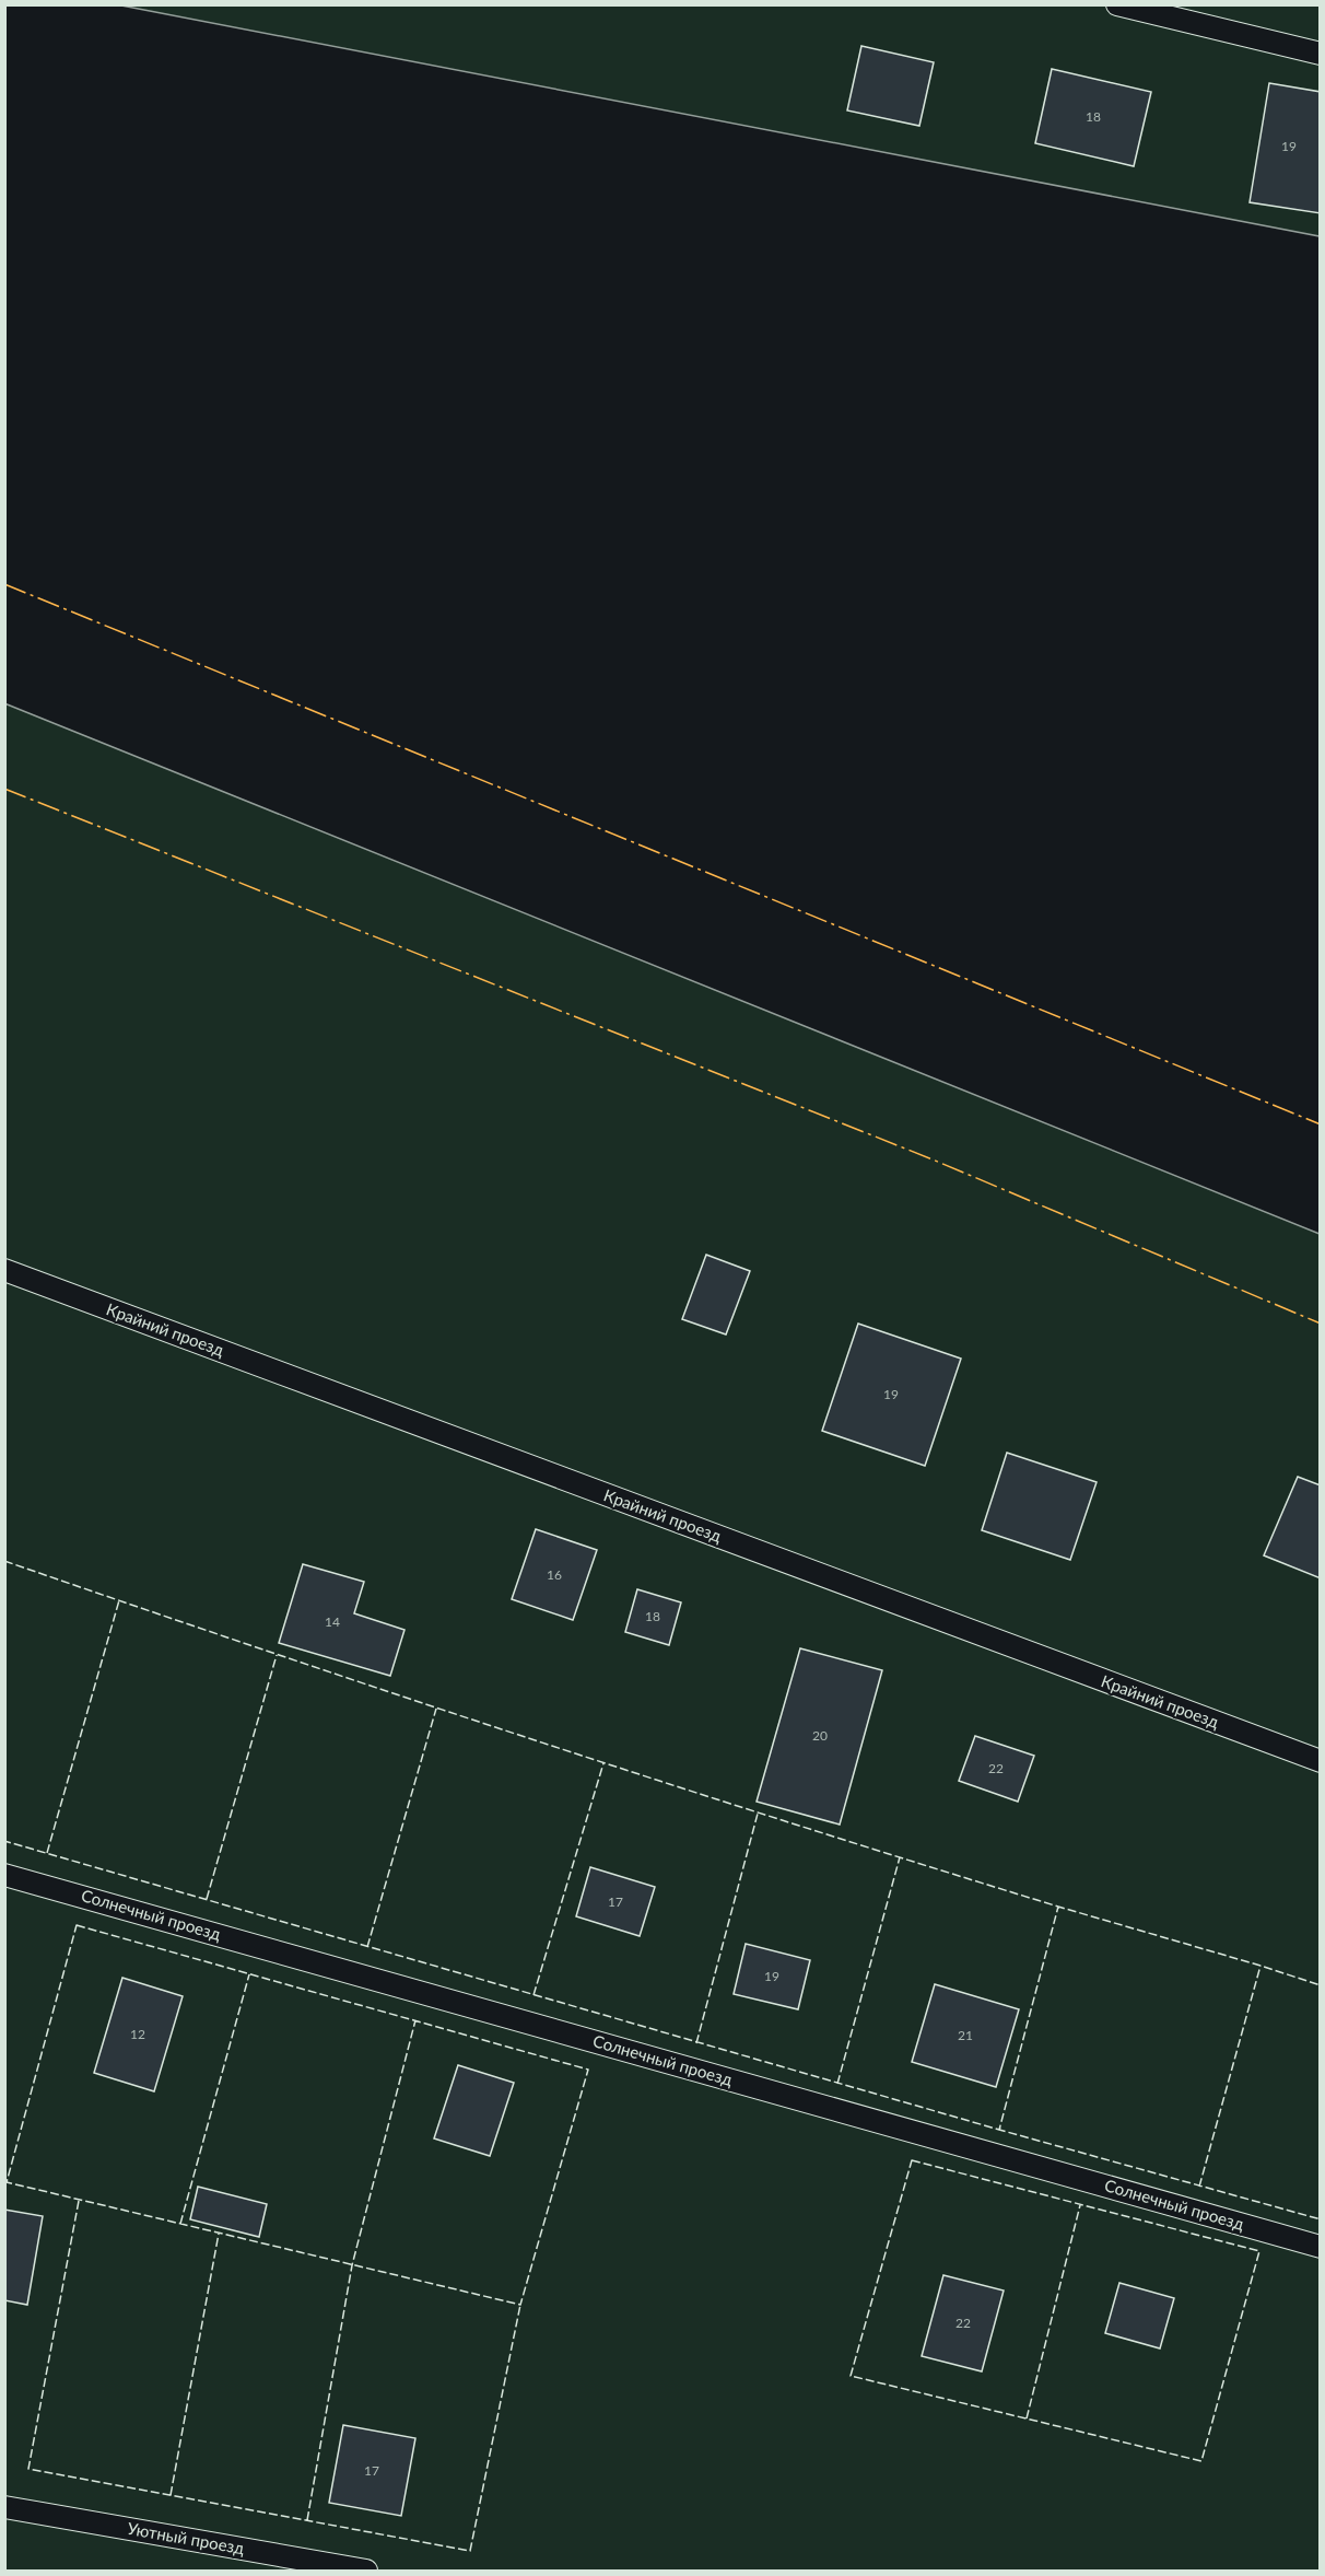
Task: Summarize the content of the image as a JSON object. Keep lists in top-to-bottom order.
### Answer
{
  "streets": {
    "lane": ["Крайний проезд", "Солнечный проезд", "Уютный проезд"]
  },
  "house_numbers": [
    "18",
    "19",
    "19",
    "16",
    "18",
    "14",
    "20",
    "22",
    "17",
    "19",
    "12",
    "21",
    "22",
    "17"
  ]
}
